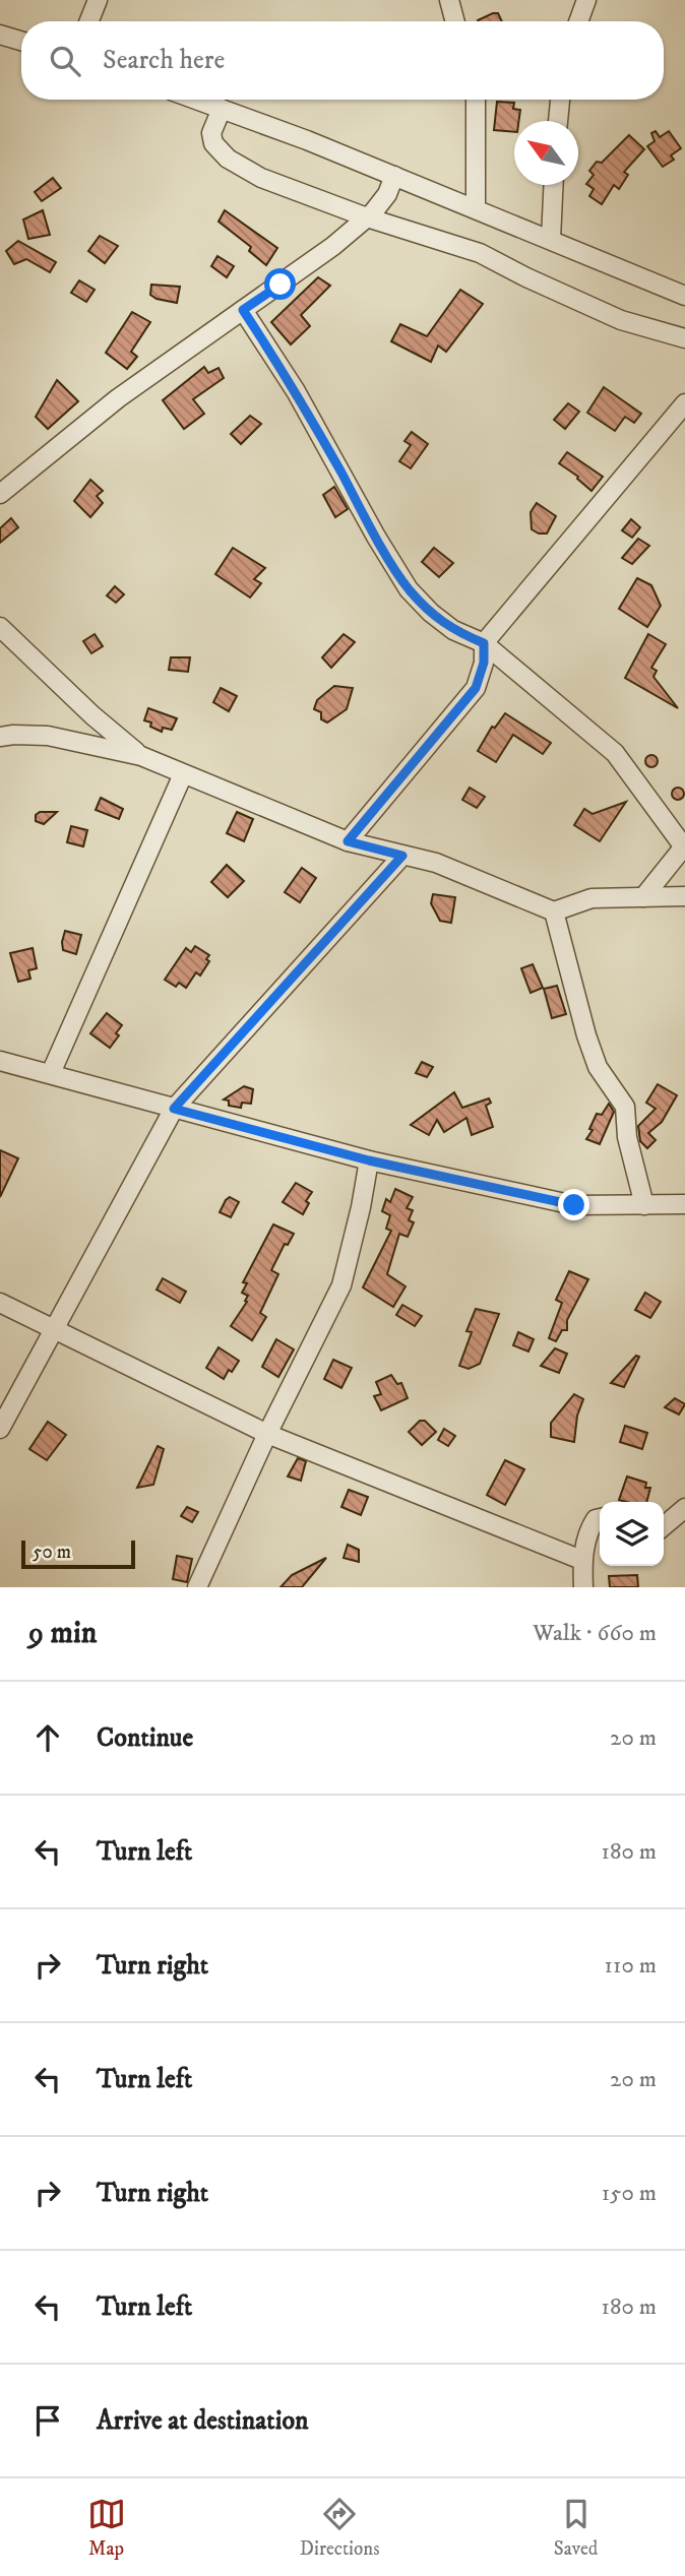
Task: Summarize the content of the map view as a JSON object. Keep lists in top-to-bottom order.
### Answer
{
  "scale_bar": "50 m",
  "north": "top left",
  "page": {
    "search": "Search here",
    "scale": "50 m",
    "heading": ["9 min", "Walk · 660 m"],
    "list": [
      ["Continue", "20 m"],
      ["Turn left", "180 m"],
      ["Turn right", "110 m"],
      ["Turn left", "20 m"],
      ["Turn right", "150 m"],
      ["Turn left", "180 m"],
      "Arrive at destination"
    ],
    "nav": ["Map", "Directions", "Saved"]
  }
}
